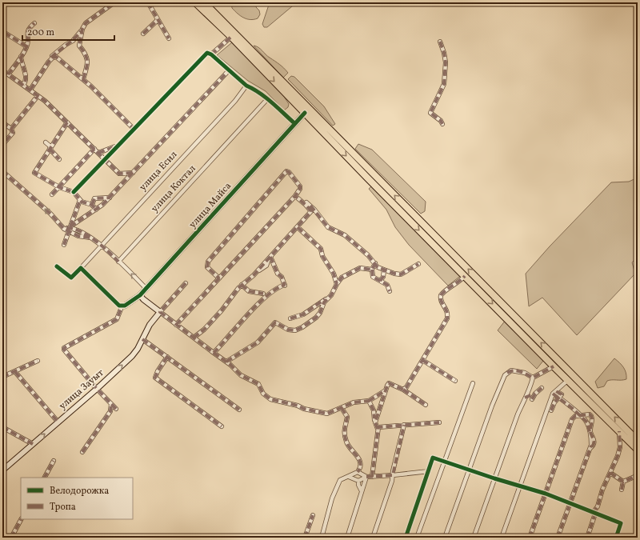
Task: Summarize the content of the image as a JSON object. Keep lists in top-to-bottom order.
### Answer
{
  "streets": {
    "street": [
      "улица Есил",
      "улица Коктал",
      "улица Майса",
      "улица Зауыт"
    ]
  },
  "one_way": ["улица Зауыт"],
  "legend": ["Велодорожка", "Тропа"],
  "scale_bar": "200 m"
}
